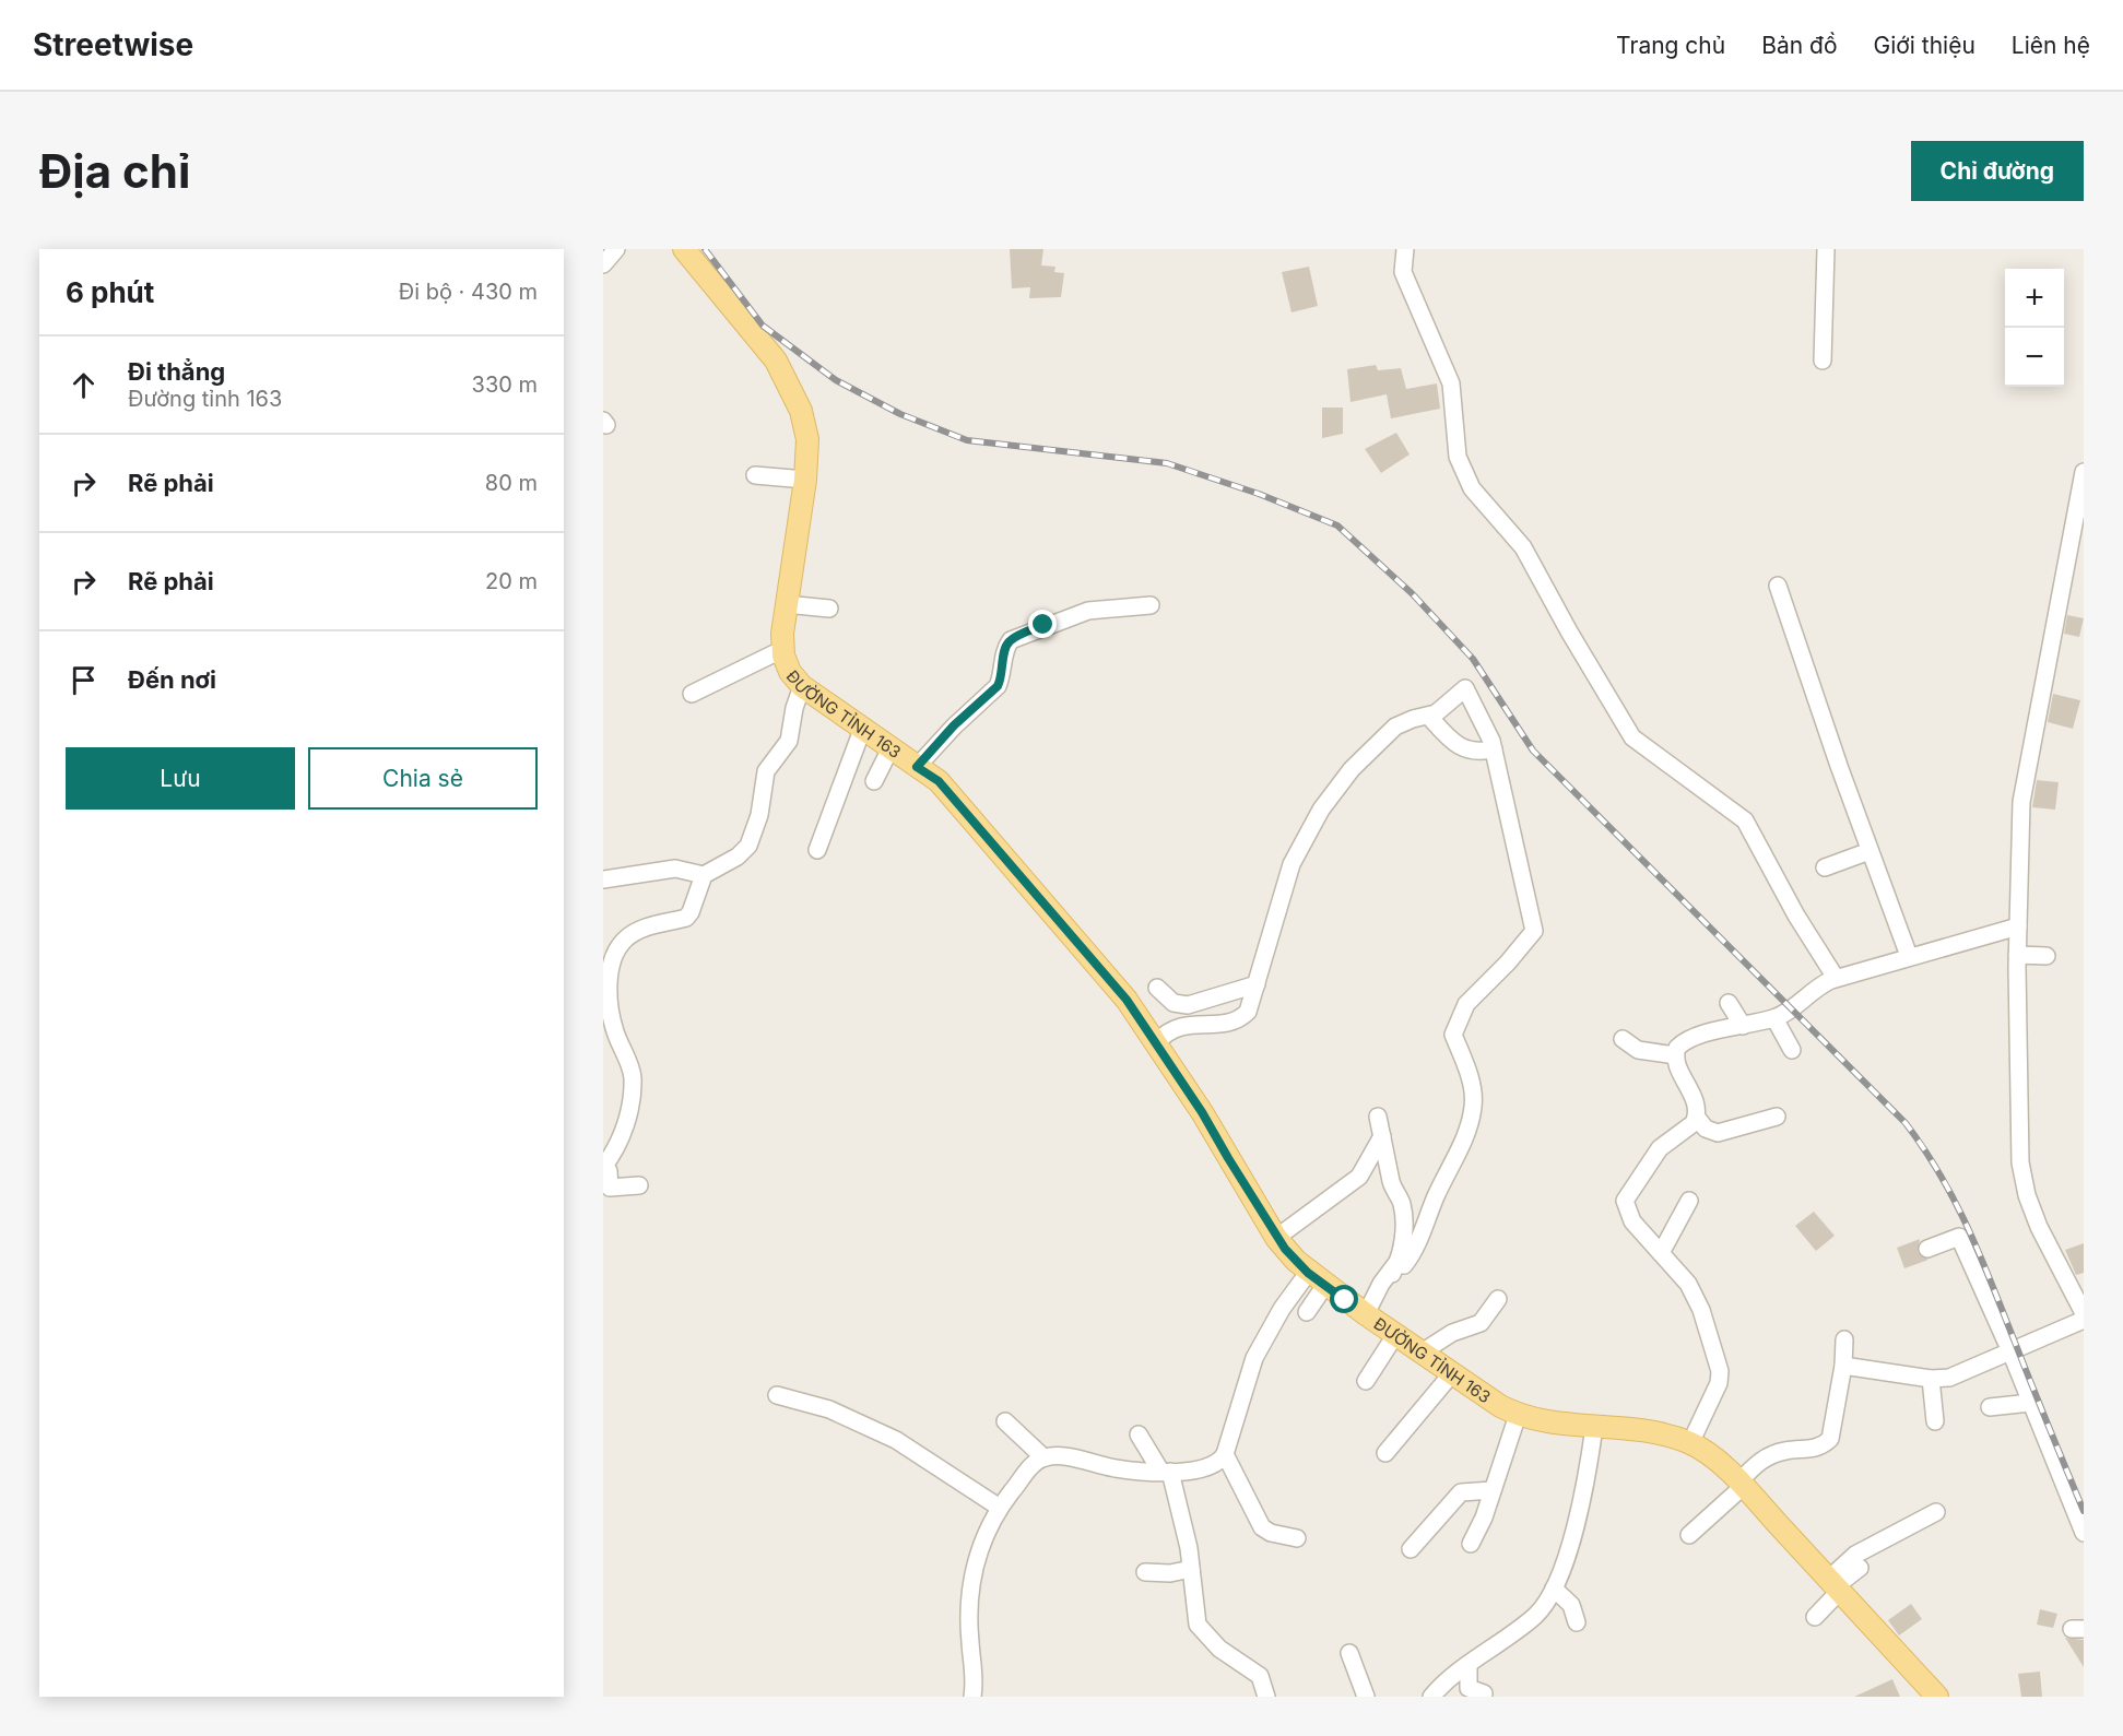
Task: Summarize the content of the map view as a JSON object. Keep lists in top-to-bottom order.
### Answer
{
  "streets": {
    "main road": ["ĐƯỜNG TỈNH 163"]
  },
  "page": {
    "header": "Streetwise",
    "nav": [
      "Trang chủ",
      "Bản đồ",
      "Giới thiệu",
      "Liên hệ"
    ],
    "buttons": [
      "Chỉ đường",
      ["Lưu", "Chia sẻ"]
    ],
    "title": "Địa chỉ",
    "heading": ["6 phút", "Đi bộ · 430 m"],
    "map_buttons": ["+", "−"],
    "list": [
      ["Đi thẳng", "Đường tỉnh 163", "330 m"],
      ["Rẽ phải", "80 m"],
      ["Rẽ phải", "20 m"],
      "Đến nơi"
    ]
  }
}
